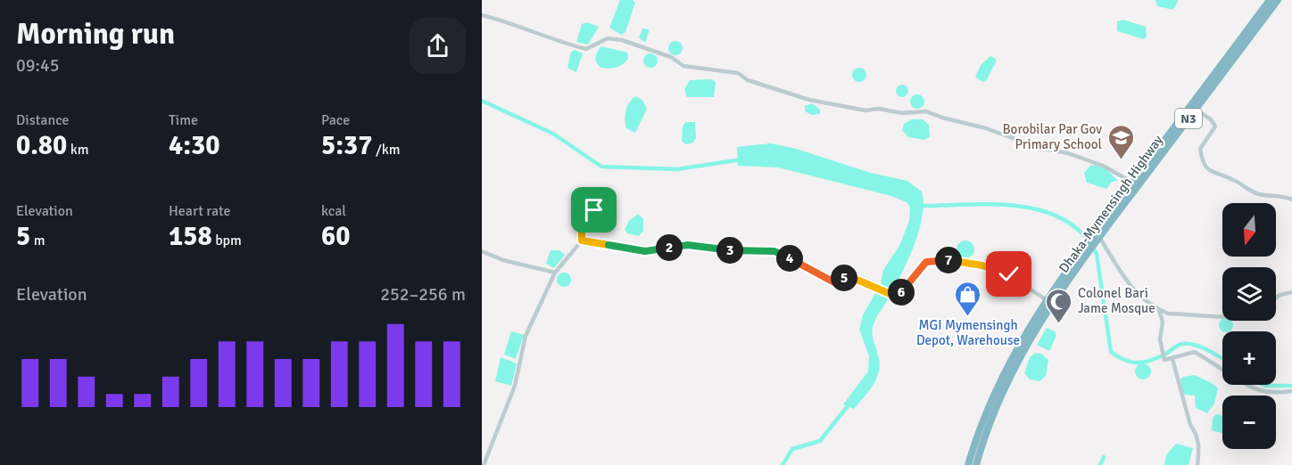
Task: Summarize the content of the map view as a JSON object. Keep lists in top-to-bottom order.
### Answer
{
  "streets": {
    "highway": ["N3", "Dhaka-Mymensingh Highway"]
  },
  "crossings": [
    ["N3", "Dhaka-Mymensingh Highway"]
  ],
  "places": {
    "school or university": ["Borobilar Par Gov Primary School"],
    "shop": ["MGI Mymensingh Depot, Warehouse"],
    "mosque": ["Colonel Bari Jame Mosque"]
  },
  "north": "bottom",
  "page": {
    "heading": ["Morning run", "09:45"],
    "stats": [
      ["Distance", "0.80 km"],
      ["Time", "4:30"],
      ["Pace", "5:37 /km"],
      ["Elevation", "5 m"],
      ["Heart rate", "158 bpm"],
      ["kcal", "60"]
    ],
    "map_buttons": ["+", "−"],
    "pins": [
      "2",
      "3",
      "4",
      "7",
      "5",
      "6"
    ],
    "chart": ["Elevation", "252–256 m"]
  }
}
